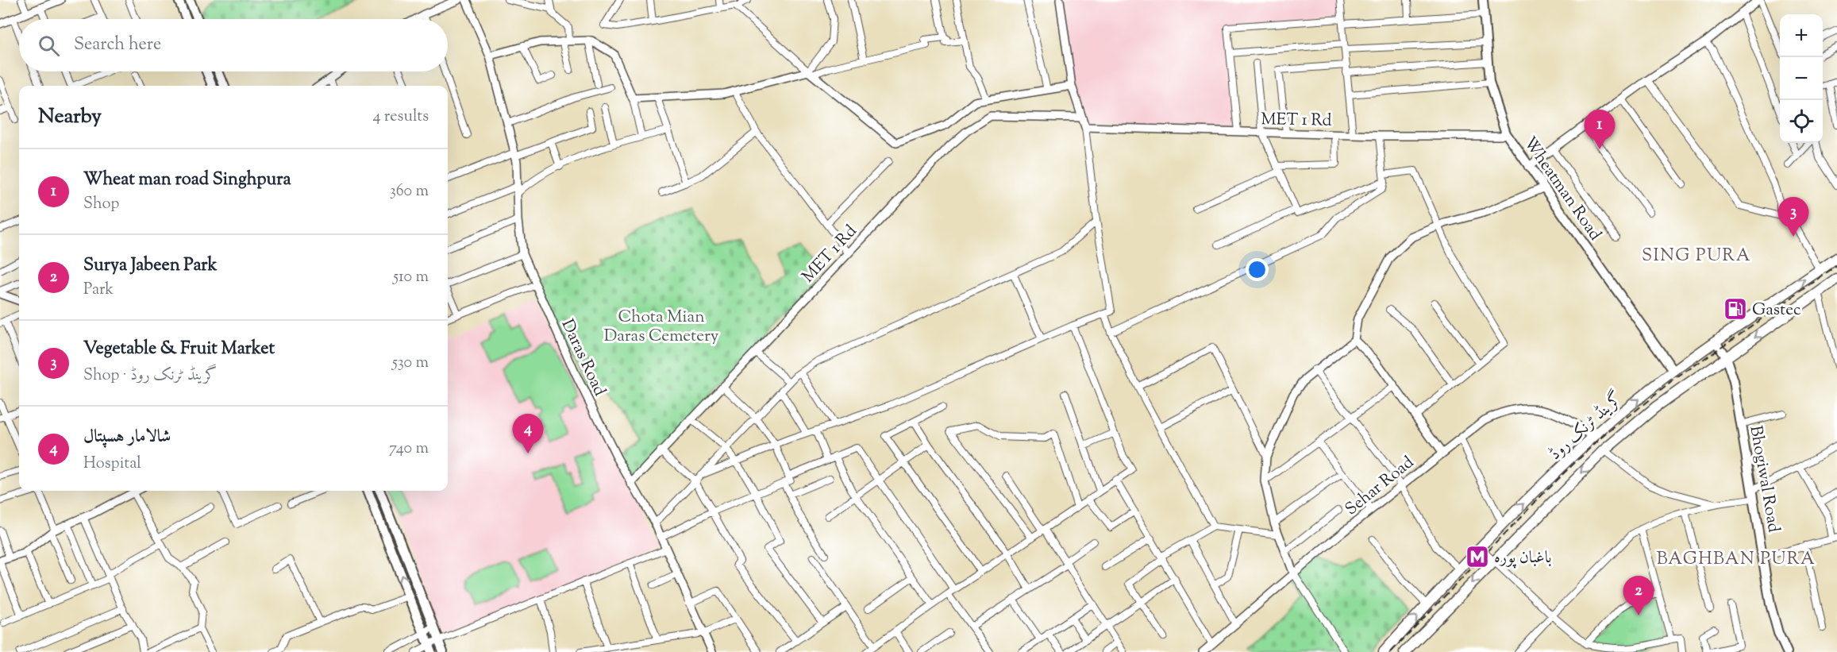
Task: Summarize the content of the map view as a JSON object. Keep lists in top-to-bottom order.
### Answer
{
  "streets": {
    "main road": ["Wheatman Road", "گرینڈ ٹرنک روڈ", "Bhogiwal Road"],
    "street": ["MET 1 Rd", "Daras Road", "Sehar Road"]
  },
  "crossings": [
    ["MET 1 Rd", "Wheatman Road"],
    ["MET 1 Rd", "Daras Road"],
    ["Wheatman Road", "گرینڈ ٹرنک روڈ"],
    ["گرینڈ ٹرنک روڈ", "Bhogiwal Road"],
    ["گرینڈ ٹرنک روڈ", "Sehar Road"]
  ],
  "districts": ["SING PURA", "BAGHBAN PURA"],
  "parks": ["Chota Mian Daras Cemetery"],
  "places": {
    "fuel station": ["Gastec"],
    "metro station": ["باغبان پورہ"]
  },
  "page": {
    "map_buttons": ["+", "−"],
    "search": "Search here",
    "heading": ["Nearby", "4 results"],
    "pins": [
      "1",
      "3",
      "4",
      "2"
    ],
    "list": [
      {
        "mark": "1",
        "name": "Wheat man road Singhpura",
        "note": "Shop",
        "value": "360 m"
      },
      {
        "mark": "2",
        "name": "Surya Jabeen Park",
        "note": "Park",
        "value": "510 m"
      },
      {
        "mark": "3",
        "name": "Vegetable & Fruit Market",
        "note": "Shop · گرینڈ ٹرنک روڈ",
        "value": "530 m"
      },
      {
        "mark": "4",
        "name": "شالامار ہسپتال",
        "note": "Hospital",
        "value": "740 m"
      }
    ]
  }
}
